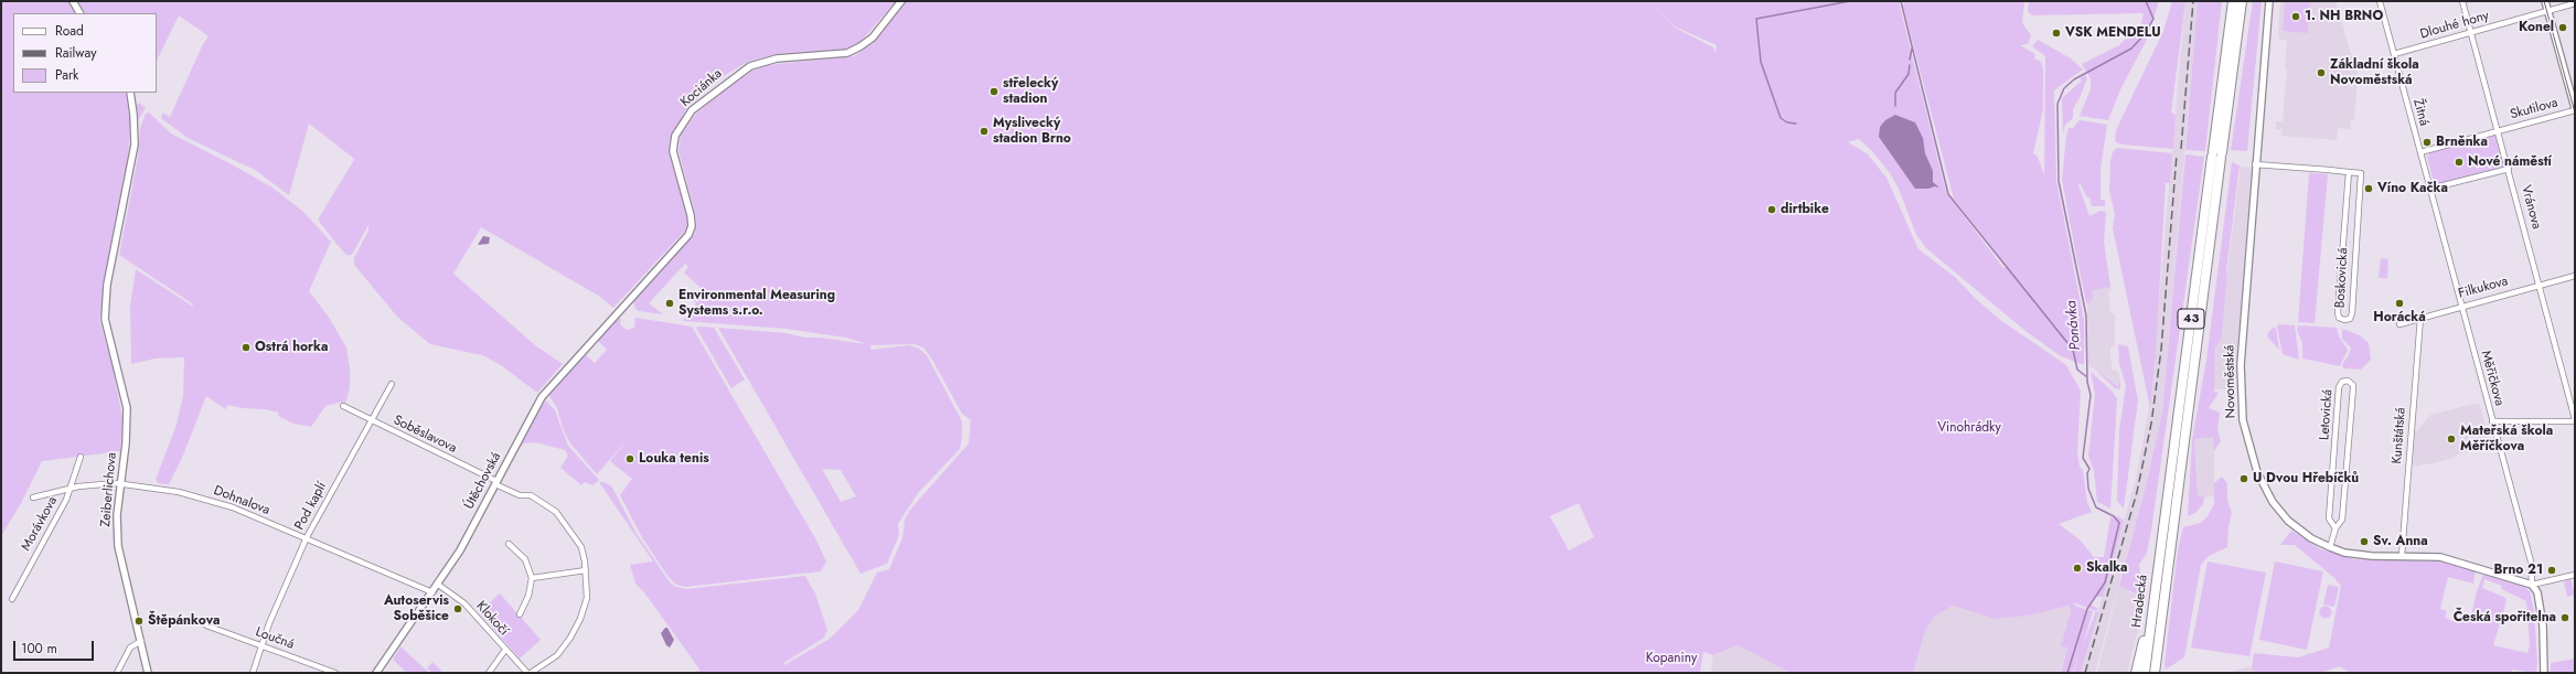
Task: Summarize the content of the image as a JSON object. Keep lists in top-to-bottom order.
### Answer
{
  "streets": {
    "highway": ["43", "Hradecká"],
    "street": [
      "Dlouhé hony",
      "Kociánka",
      "Skutilova",
      "Žitná",
      "Vránova",
      "Boskovická",
      "Filkukova",
      "Měřičkova",
      "Novoměstská",
      "Letovická",
      "Soběslavova",
      "Kunštátská",
      "Útěchovská",
      "Zeiberlichova",
      "Dohnalova",
      "Pod kaplí",
      "Morávkova",
      "Klokočí",
      "Loučná"
    ]
  },
  "crossings": [
    ["Dlouhé hony", "Žitná"],
    ["Dlouhé hony", "Vránova"],
    ["Kociánka", "Útěchovská"],
    ["Skutilova", "Vránova"],
    ["Vránova", "Filkukova"],
    ["Boskovická", "Novoměstská"],
    ["Filkukova", "Měřičkova"],
    ["Filkukova", "Kunštátská"],
    ["43", "Hradecká"],
    ["Měřičkova", "Novoměstská"],
    ["Novoměstská", "Letovická"],
    ["Novoměstská", "Kunštátská"],
    ["Soběslavova", "Útěchovská"],
    ["Soběslavova", "Pod kaplí"],
    ["Útěchovská", "Dohnalova"],
    ["Útěchovská", "Klokočí"],
    ["Zeiberlichova", "Dohnalova"],
    ["Dohnalova", "Pod kaplí"],
    ["Dohnalova", "Morávkova"],
    ["Pod kaplí", "Loučná"]
  ],
  "water": ["Ponávka"],
  "parks": ["Vinohrádky", "Kopaniny"],
  "places": [
    "1. NH BRNO",
    "Konel",
    "VSK MENDELU",
    "Základní škola Novoměstská",
    "střelecký stadion",
    "Myslivecký stadion Brno",
    "Brněnka",
    "Nové náměstí",
    "Víno Kačka",
    "dirtbike",
    "Environmental Measuring Systems s.r.o.",
    "Horácká",
    "Ostrá horka",
    "Mateřská škola Měříčkova",
    "Louka tenis",
    "U Dvou Hřebíčků",
    "Sv. Anna",
    "Skalka",
    "Brno 21",
    "Autoservis Soběšice",
    "Česká spořitelna",
    "Štěpánkova"
  ],
  "legend": ["Road", "Railway", "Park"],
  "scale_bar": "100 m"
}
